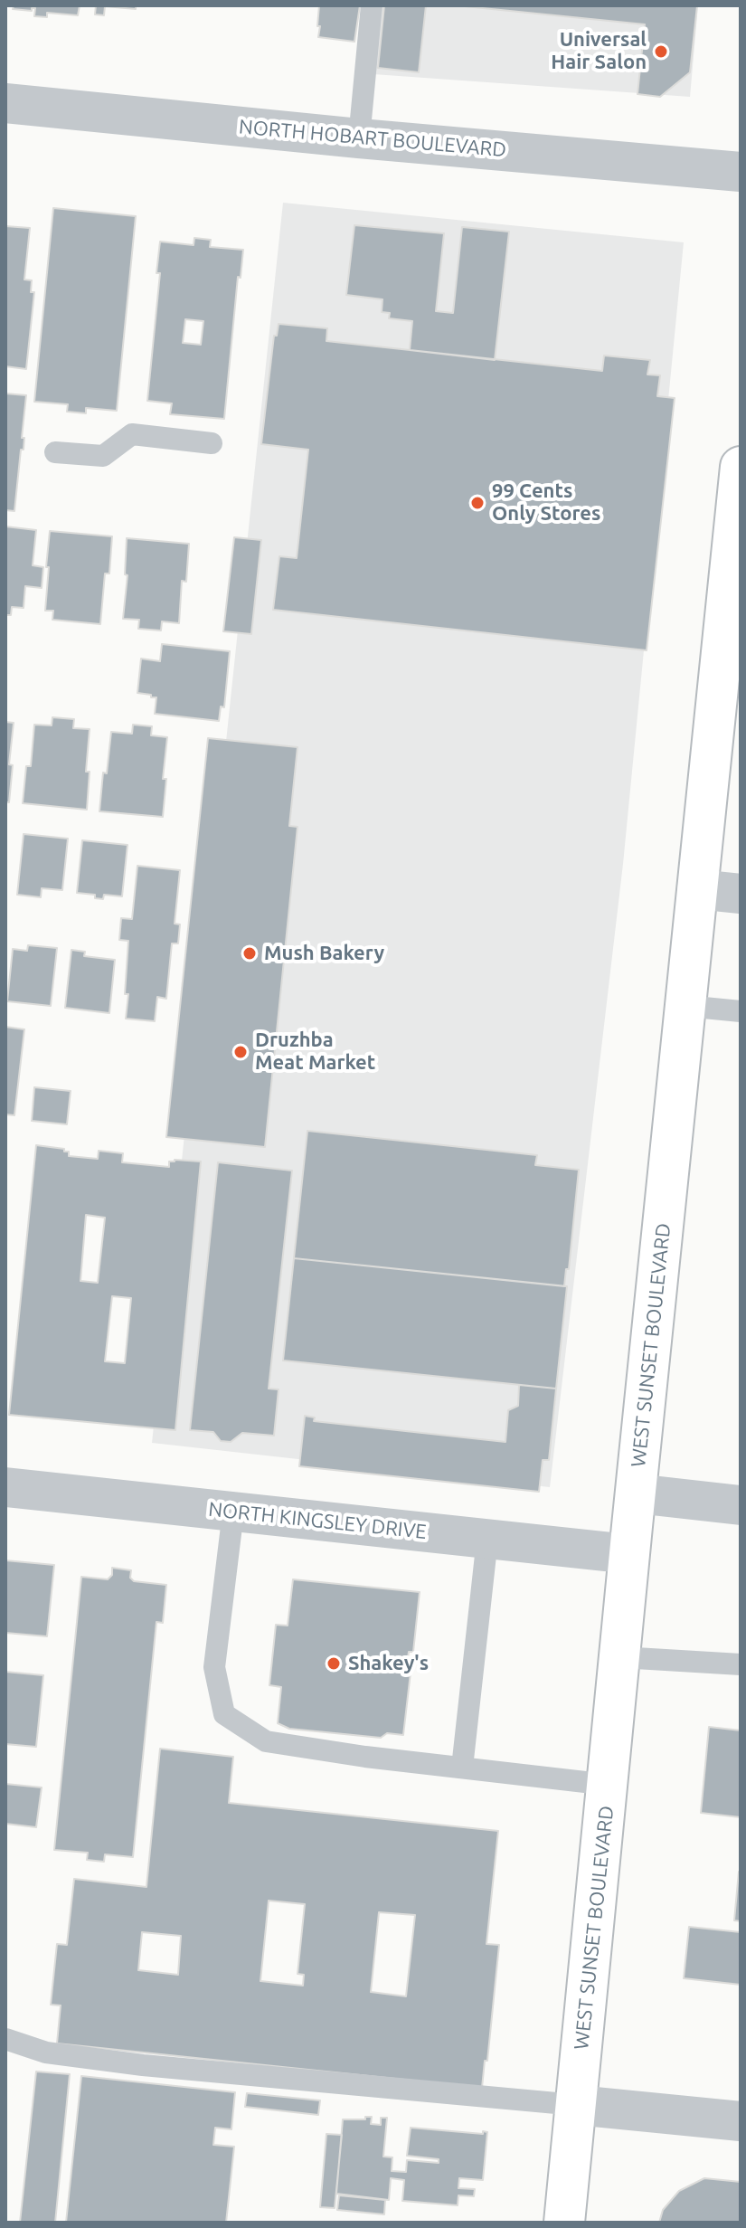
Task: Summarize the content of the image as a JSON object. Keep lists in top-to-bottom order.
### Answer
{
  "streets": {
    "main road": ["WEST SUNSET BOULEVARD"],
    "street": ["NORTH HOBART BOULEVARD", "NORTH KINGSLEY DRIVE"]
  },
  "crossings": [
    ["WEST SUNSET BOULEVARD", "NORTH KINGSLEY DRIVE"]
  ],
  "places": [
    "Universal Hair Salon",
    "99 Cents Only Stores",
    "Mush Bakery",
    "Druzhba Meat Market",
    "Shakey's"
  ]
}
